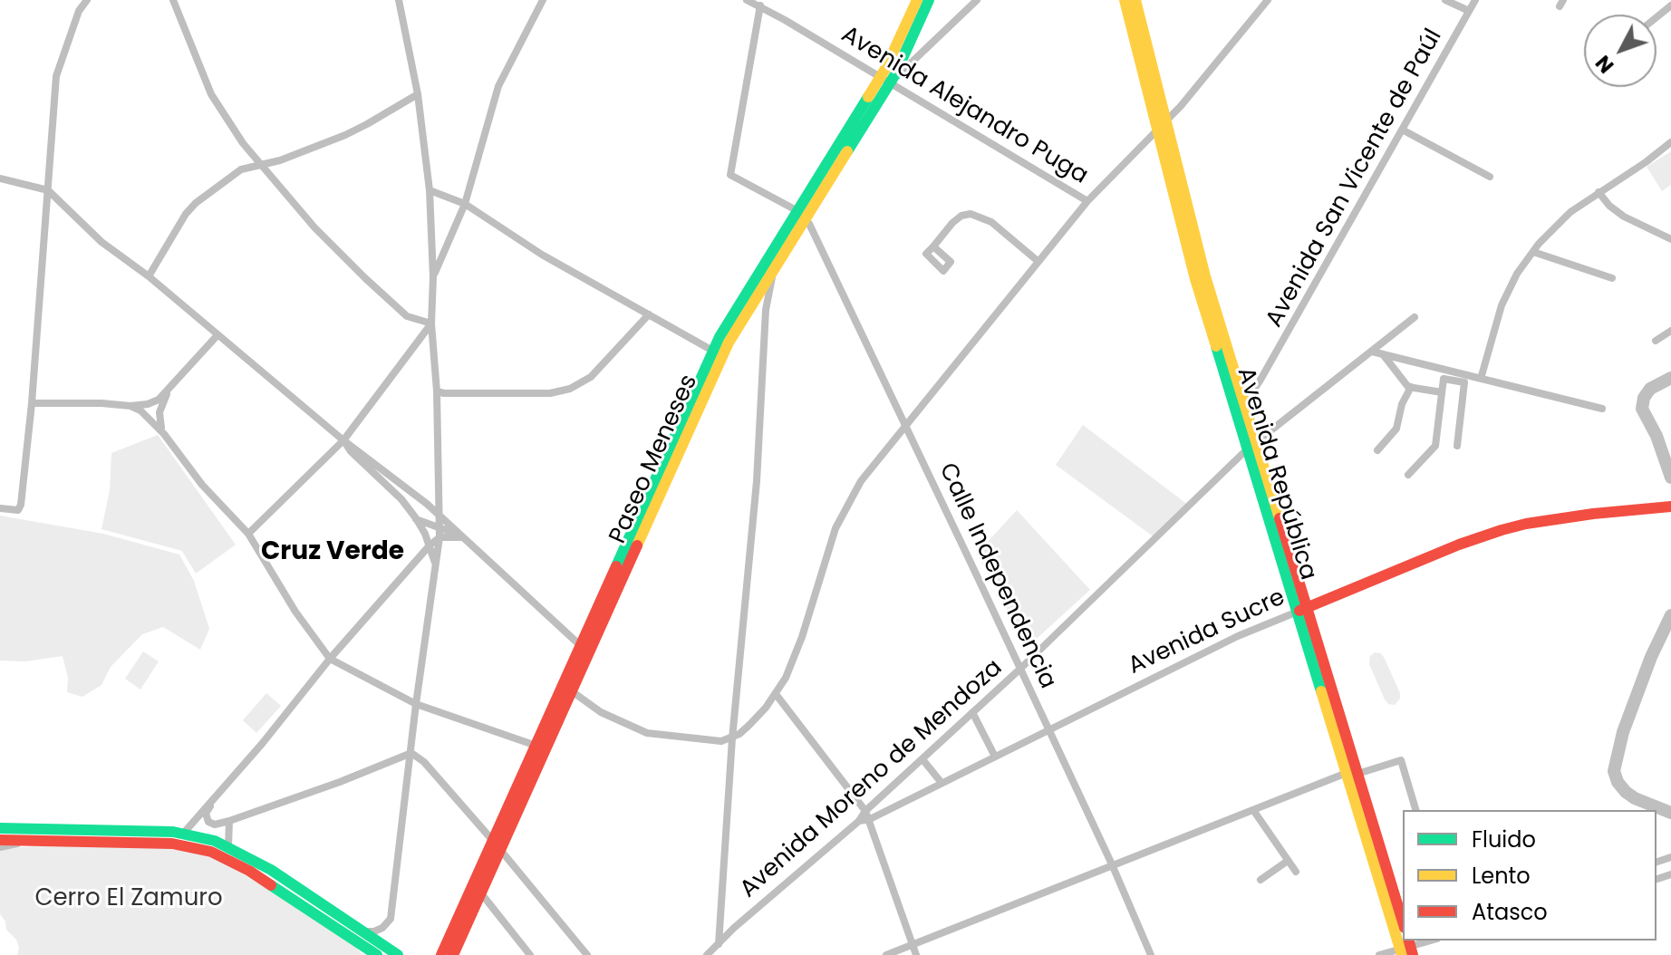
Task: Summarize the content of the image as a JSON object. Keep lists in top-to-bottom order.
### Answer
{
  "streets": {
    "street": [
      "Avenida Alejandro Puga",
      "Avenida San Vicente de Paúl",
      "Paseo Meneses",
      "Avenida República",
      "Calle Independencia",
      "Avenida Sucre",
      "Avenida Moreno de Mendoza"
    ]
  },
  "crossings": [
    ["Avenida Alejandro Puga", "Paseo Meneses"],
    ["Avenida San Vicente de Paúl", "Avenida República"],
    ["Paseo Meneses", "Calle Independencia"],
    ["Avenida República", "Avenida Sucre"],
    ["Avenida República", "Avenida Moreno de Mendoza"],
    ["Calle Independencia", "Avenida Sucre"],
    ["Calle Independencia", "Avenida Moreno de Mendoza"],
    ["Avenida Sucre", "Avenida Moreno de Mendoza"]
  ],
  "districts": ["Cruz Verde"],
  "parks": ["Cerro El Zamuro"],
  "legend": ["Fluido", "Lento", "Atasco"],
  "north": "bottom left"
}
